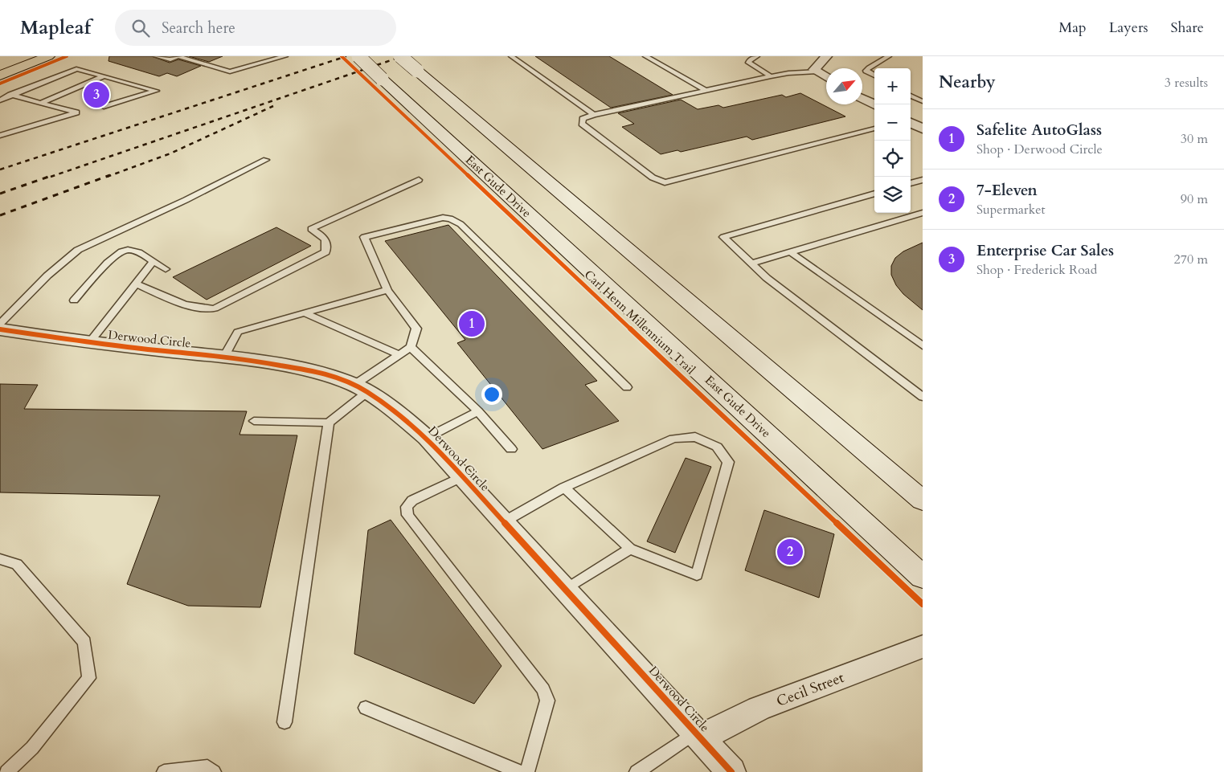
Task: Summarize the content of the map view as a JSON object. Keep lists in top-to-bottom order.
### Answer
{
  "streets": {
    "main road": ["East Gude Drive"],
    "street": ["Derwood Circle", "Cecil Street"],
    "cycle path": ["Carl Henn Millennium Trail"]
  },
  "crossings": [
    ["Derwood Circle", "Cecil Street"]
  ],
  "north": "top right",
  "page": {
    "header": "Mapleaf",
    "search": "Search here",
    "nav": ["Map", "Layers", "Share"],
    "heading": ["Nearby", "3 results"],
    "map_buttons": ["+", "−"],
    "pins": ["3", "1", "2"],
    "list": [
      {
        "mark": "1",
        "name": "Safelite AutoGlass",
        "note": "Shop · Derwood Circle",
        "value": "30 m"
      },
      {
        "mark": "2",
        "name": "7-Eleven",
        "note": "Supermarket",
        "value": "90 m"
      },
      {
        "mark": "3",
        "name": "Enterprise Car Sales",
        "note": "Shop · Frederick Road",
        "value": "270 m"
      }
    ]
  }
}
